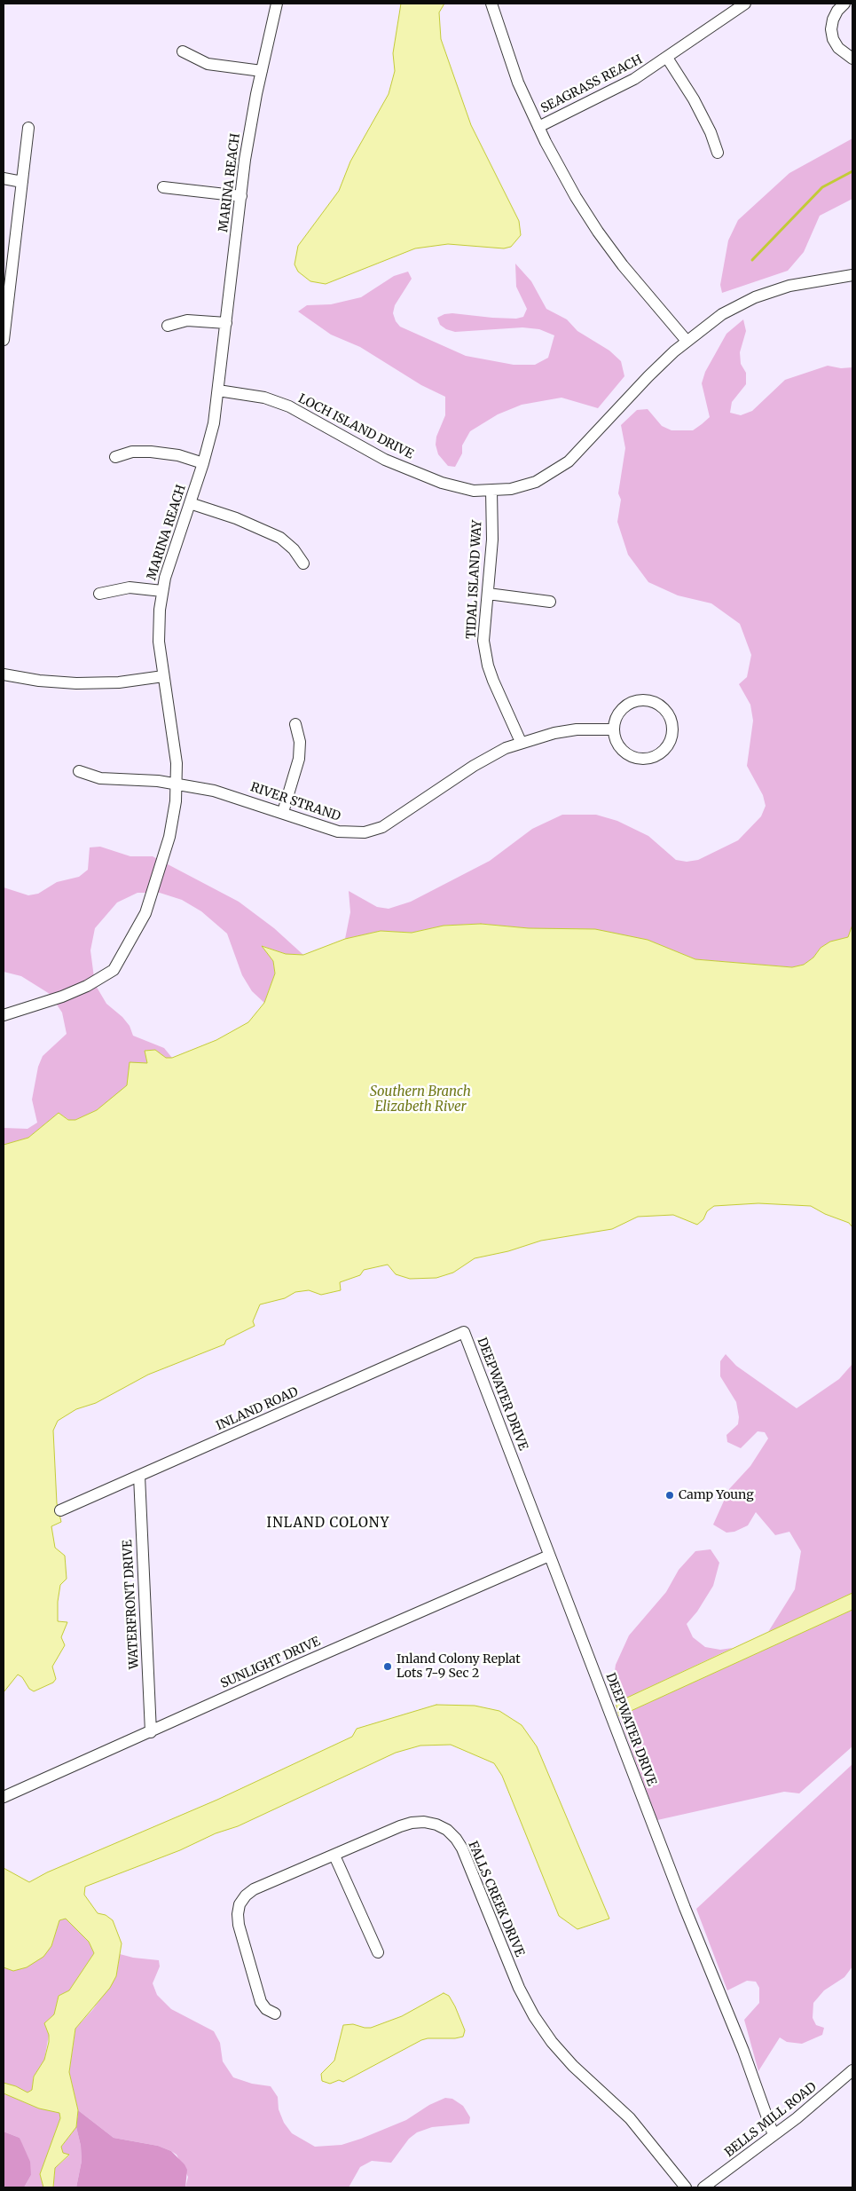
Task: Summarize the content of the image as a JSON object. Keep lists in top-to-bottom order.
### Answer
{
  "streets": {
    "street": [
      "SEAGRASS REACH",
      "MARINA REACH",
      "LOCH ISLAND DRIVE",
      "TIDAL ISLAND WAY",
      "RIVER STRAND",
      "DEEPWATER DRIVE",
      "INLAND ROAD",
      "WATERFRONT DRIVE",
      "SUNLIGHT DRIVE",
      "FALLS CREEK DRIVE",
      "BELLS MILL ROAD"
    ]
  },
  "crossings": [
    ["MARINA REACH", "LOCH ISLAND DRIVE"],
    ["MARINA REACH", "RIVER STRAND"],
    ["LOCH ISLAND DRIVE", "TIDAL ISLAND WAY"],
    ["TIDAL ISLAND WAY", "RIVER STRAND"],
    ["DEEPWATER DRIVE", "INLAND ROAD"],
    ["DEEPWATER DRIVE", "SUNLIGHT DRIVE"],
    ["DEEPWATER DRIVE", "BELLS MILL ROAD"],
    ["INLAND ROAD", "WATERFRONT DRIVE"],
    ["WATERFRONT DRIVE", "SUNLIGHT DRIVE"]
  ],
  "districts": ["INLAND COLONY"],
  "water": ["Southern Branch Elizabeth River"],
  "places": ["Camp Young", "Inland Colony Replat Lots 7-9 Sec 2"]
}
